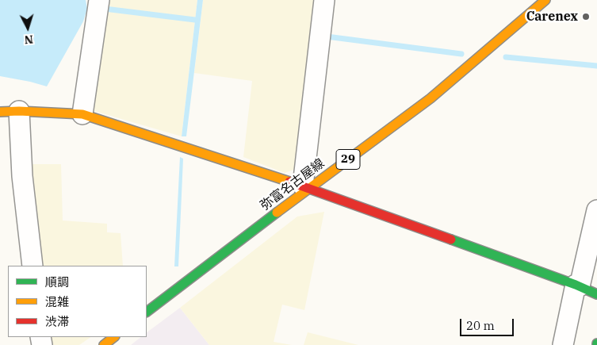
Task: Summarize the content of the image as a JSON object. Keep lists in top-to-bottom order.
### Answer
{
  "streets": {
    "street": ["29", "弥富名古屋線"]
  },
  "places": ["Carenex"],
  "legend": ["順調", "混雑", "渋滞"],
  "scale_bar": "20 m",
  "north": "bottom"
}
